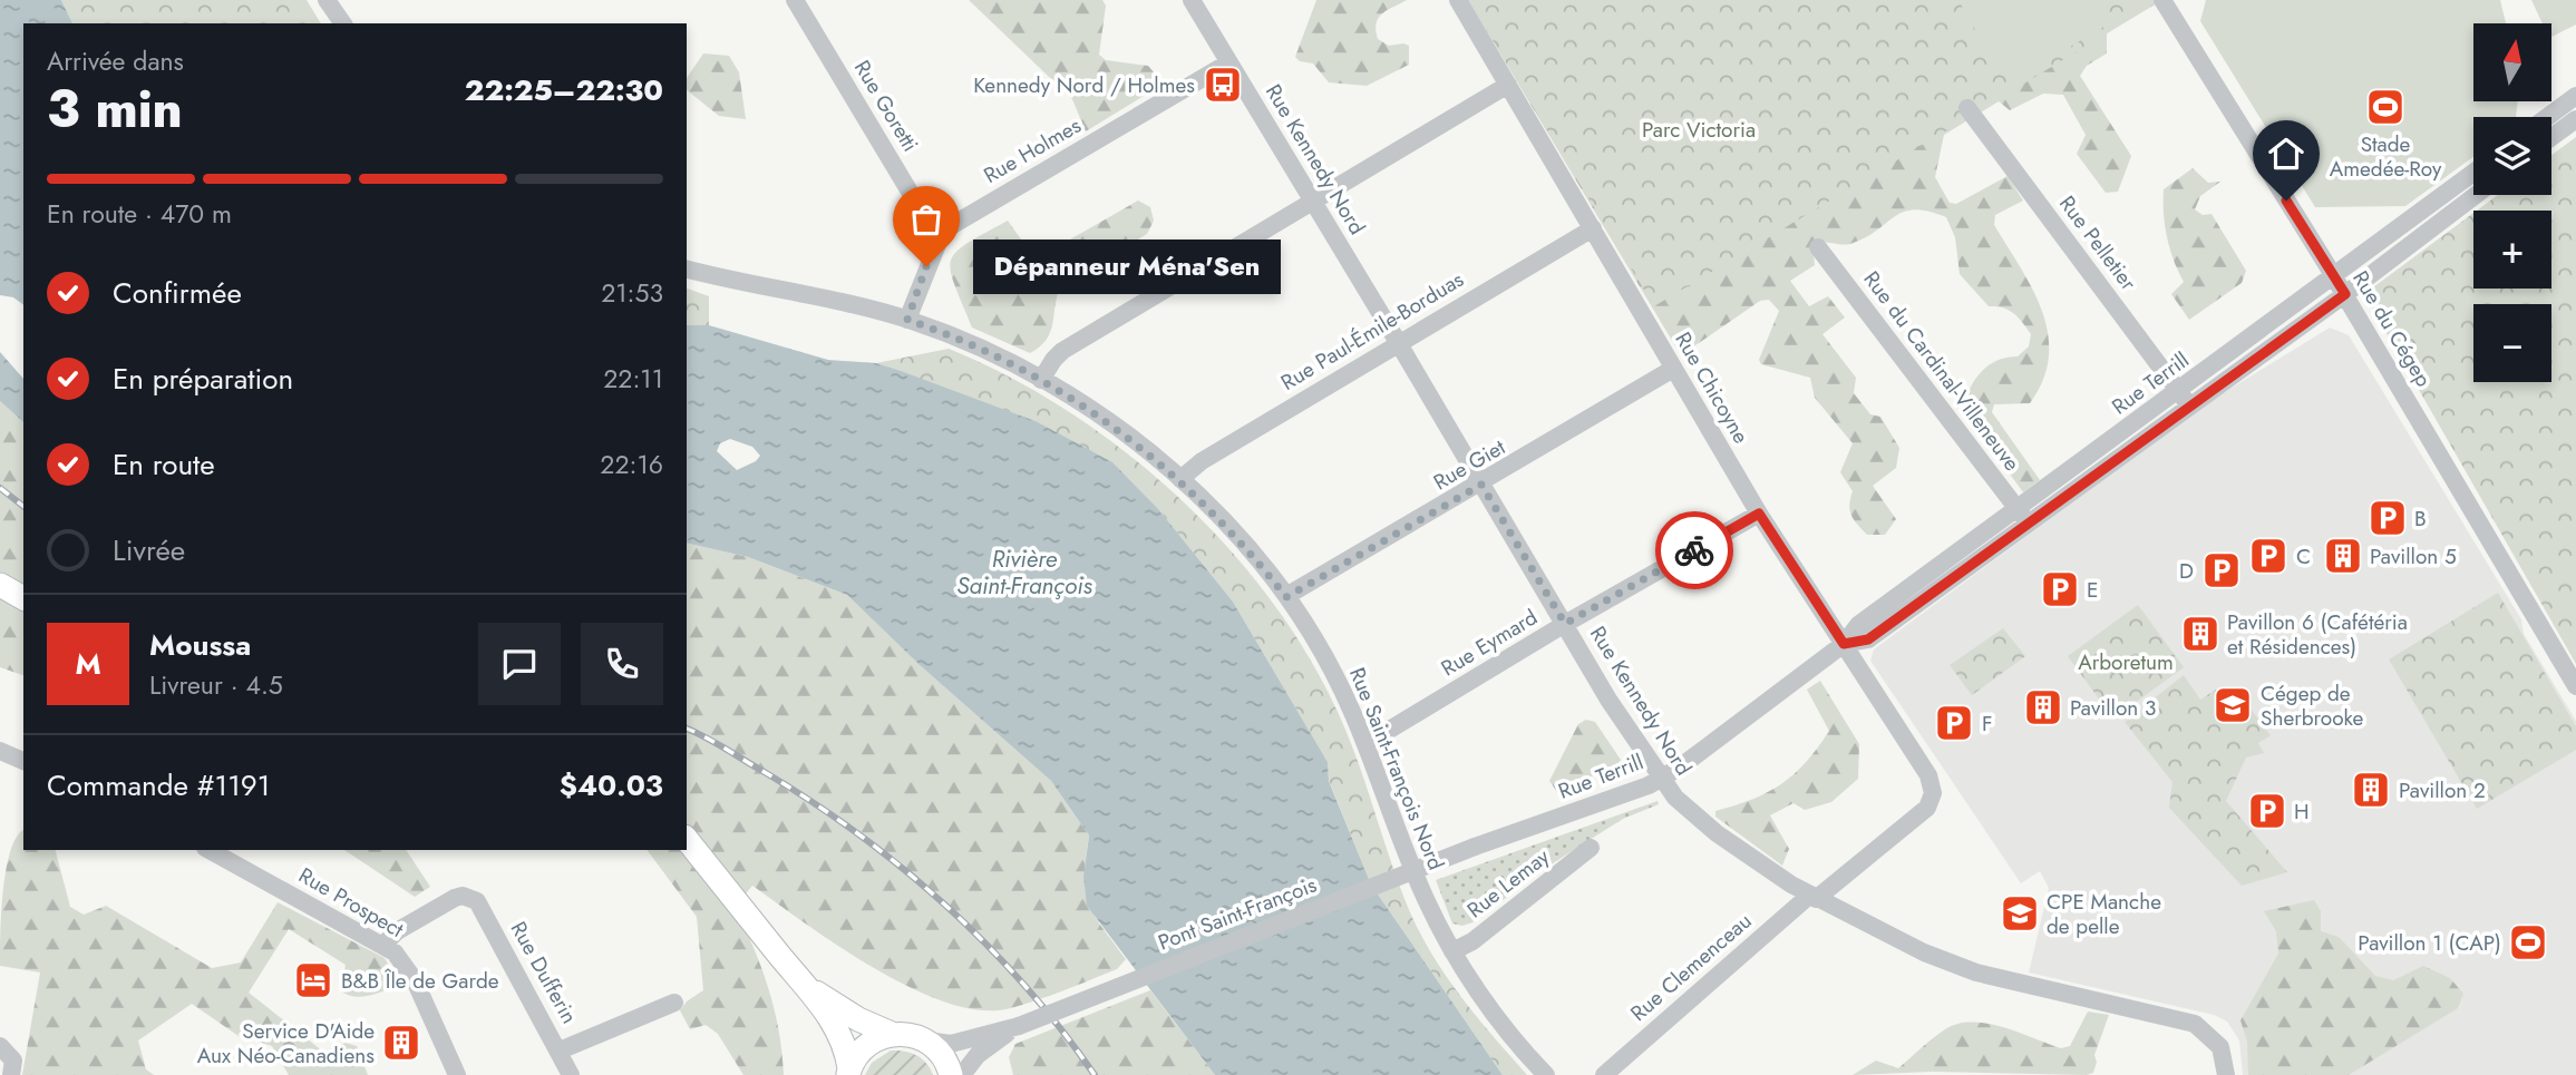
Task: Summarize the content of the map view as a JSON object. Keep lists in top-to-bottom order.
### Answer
{
  "streets": {
    "street": [
      "Rue Goretti",
      "Rue Holmes",
      "Rue Kennedy Nord",
      "Rue Pelletier",
      "Rue du Cégep",
      "Rue Paul-Émile-Borduas",
      "Rue du Cardinal-Villeneuve",
      "Rue Terrill",
      "Rue Chicoyne",
      "Rue Giet",
      "Rue Eymard",
      "Rue Saint-François Nord",
      "Rue Lemay",
      "Rue Prospect",
      "Pont Saint-François",
      "Rue Clemenceau",
      "Rue Dufferin"
    ]
  },
  "crossings": [
    ["Rue Goretti", "Rue Holmes"],
    ["Rue Holmes", "Rue Kennedy Nord"],
    ["Rue Kennedy Nord", "Rue Paul-Émile-Borduas"],
    ["Rue Kennedy Nord", "Rue Terrill"],
    ["Rue Kennedy Nord", "Rue Giet"],
    ["Rue Kennedy Nord", "Rue Eymard"],
    ["Rue Kennedy Nord", "Rue Clemenceau"],
    ["Rue Pelletier", "Rue Terrill"],
    ["Rue du Cégep", "Rue Terrill"],
    ["Rue Paul-Émile-Borduas", "Rue Chicoyne"],
    ["Rue Paul-Émile-Borduas", "Rue Saint-François Nord"],
    ["Rue du Cardinal-Villeneuve", "Rue Terrill"],
    ["Rue Terrill", "Rue Chicoyne"],
    ["Rue Terrill", "Pont Saint-François"],
    ["Rue Chicoyne", "Rue Giet"],
    ["Rue Chicoyne", "Rue Eymard"],
    ["Rue Chicoyne", "Rue Clemenceau"],
    ["Rue Giet", "Rue Saint-François Nord"],
    ["Rue Eymard", "Rue Saint-François Nord"],
    ["Rue Saint-François Nord", "Rue Lemay"],
    ["Rue Prospect", "Rue Dufferin"]
  ],
  "water": ["Rivière Saint-François"],
  "parks": ["Parc Victoria", "Arboretum"],
  "places": {
    "bus stop": ["Kennedy Nord / Holmes"],
    "sports": ["Stade Amedée-Roy", "Pavillon 1 (CAP)"],
    "other": ["Dépanneur Ména'Sen"],
    "parking": [
      "B",
      "C",
      "D",
      "E",
      "F",
      "H"
    ],
    "building": [
      "Pavillon 5",
      "Pavillon 6 (Cafétéria et Résidences)",
      "Pavillon 3",
      "Pavillon 2",
      "Service D'Aide Aux Néo-Canadiens"
    ],
    "school or university": ["Cégep de Sherbrooke", "CPE Manche de pelle"],
    "hotel": ["B&B Île de Garde"]
  },
  "north": "top",
  "page": {
    "map_buttons": ["+", "−"],
    "heading": ["3 min", "Arrivée dans", "22:25–22:30"],
    "panel": [
      "Moussa",
      "Livreur · 4.5",
      "Commande #1191",
      "$40.03"
    ],
    "bar": "En route · 470 m",
    "bubble": "Dépanneur Ména'Sen",
    "list": [
      ["Confirmée", "21:53"],
      ["En préparation", "22:11"],
      ["En route", "22:16"],
      "Livrée"
    ],
    "round": "M"
  }
}
